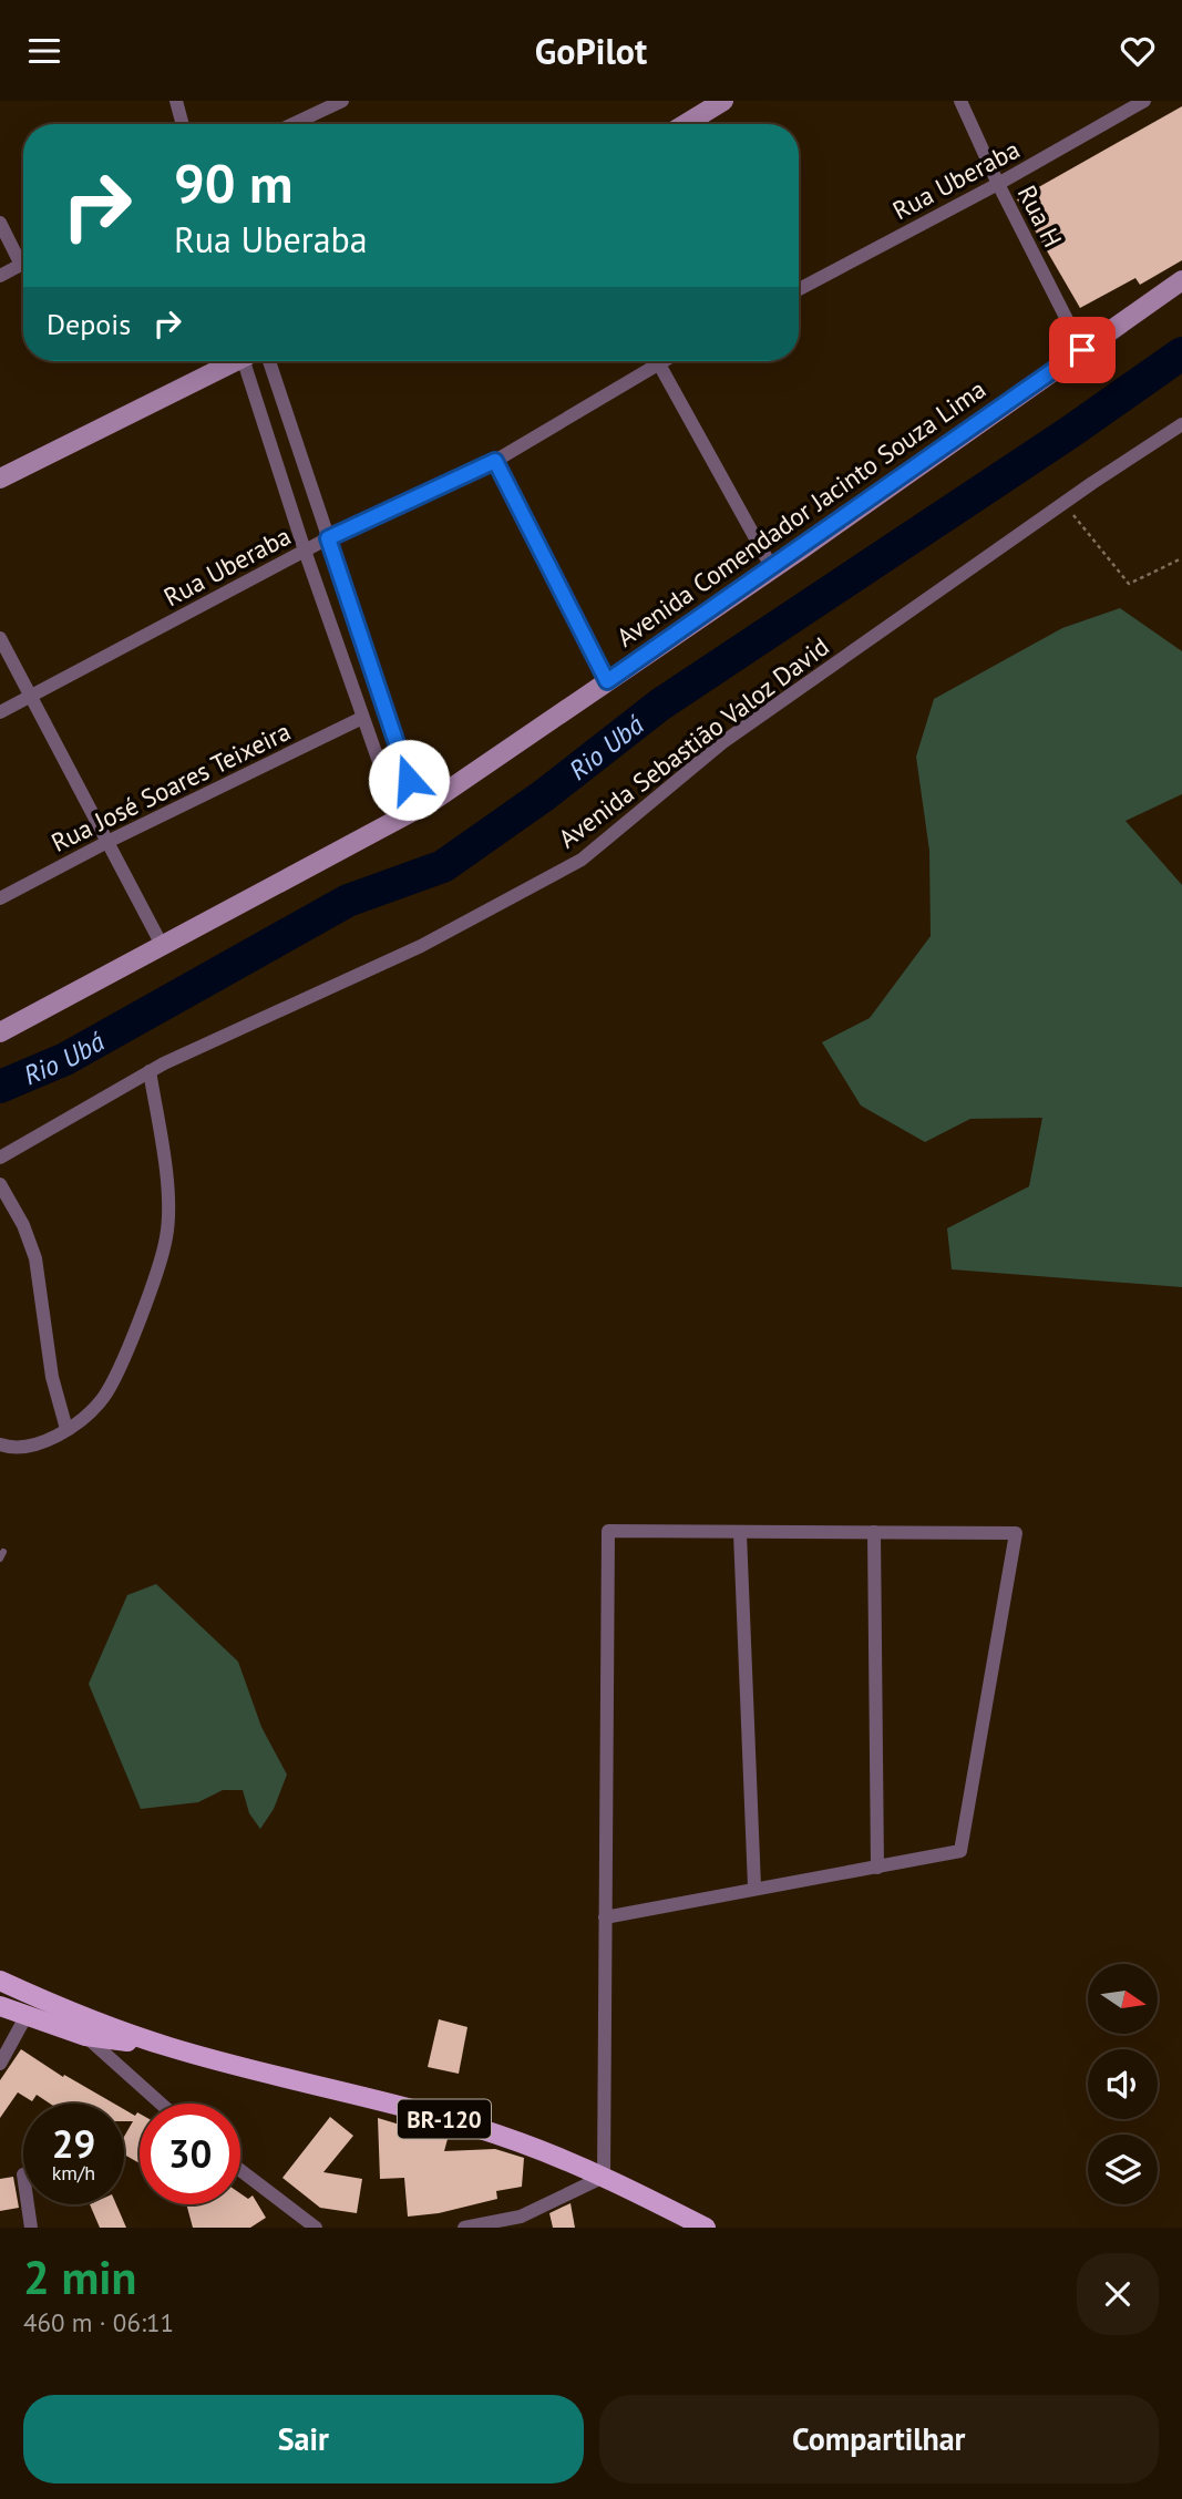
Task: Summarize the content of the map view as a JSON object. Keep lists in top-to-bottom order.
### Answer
{
  "streets": {
    "main road": ["BR-120"],
    "street": [
      "Rua Uberaba",
      "Rua H",
      "Avenida Comendador Jacinto Souza Lima",
      "Avenida Sebastião Valoz David",
      "Rua José Soares Teixeira"
    ]
  },
  "crossings": [
    ["Rua Uberaba", "Rua H"],
    ["Rua H", "Avenida Comendador Jacinto Souza Lima"]
  ],
  "water": ["Rio Ubá"],
  "north": "right",
  "page": {
    "header": "GoPilot",
    "turn": ["90 m", "Rua Uberaba"],
    "then": "Depois",
    "speed": "29 km/h",
    "limit": "30",
    "heading": ["2 min", "460 m · 06:11"],
    "buttons": ["Sair", "Compartilhar"]
  }
}
